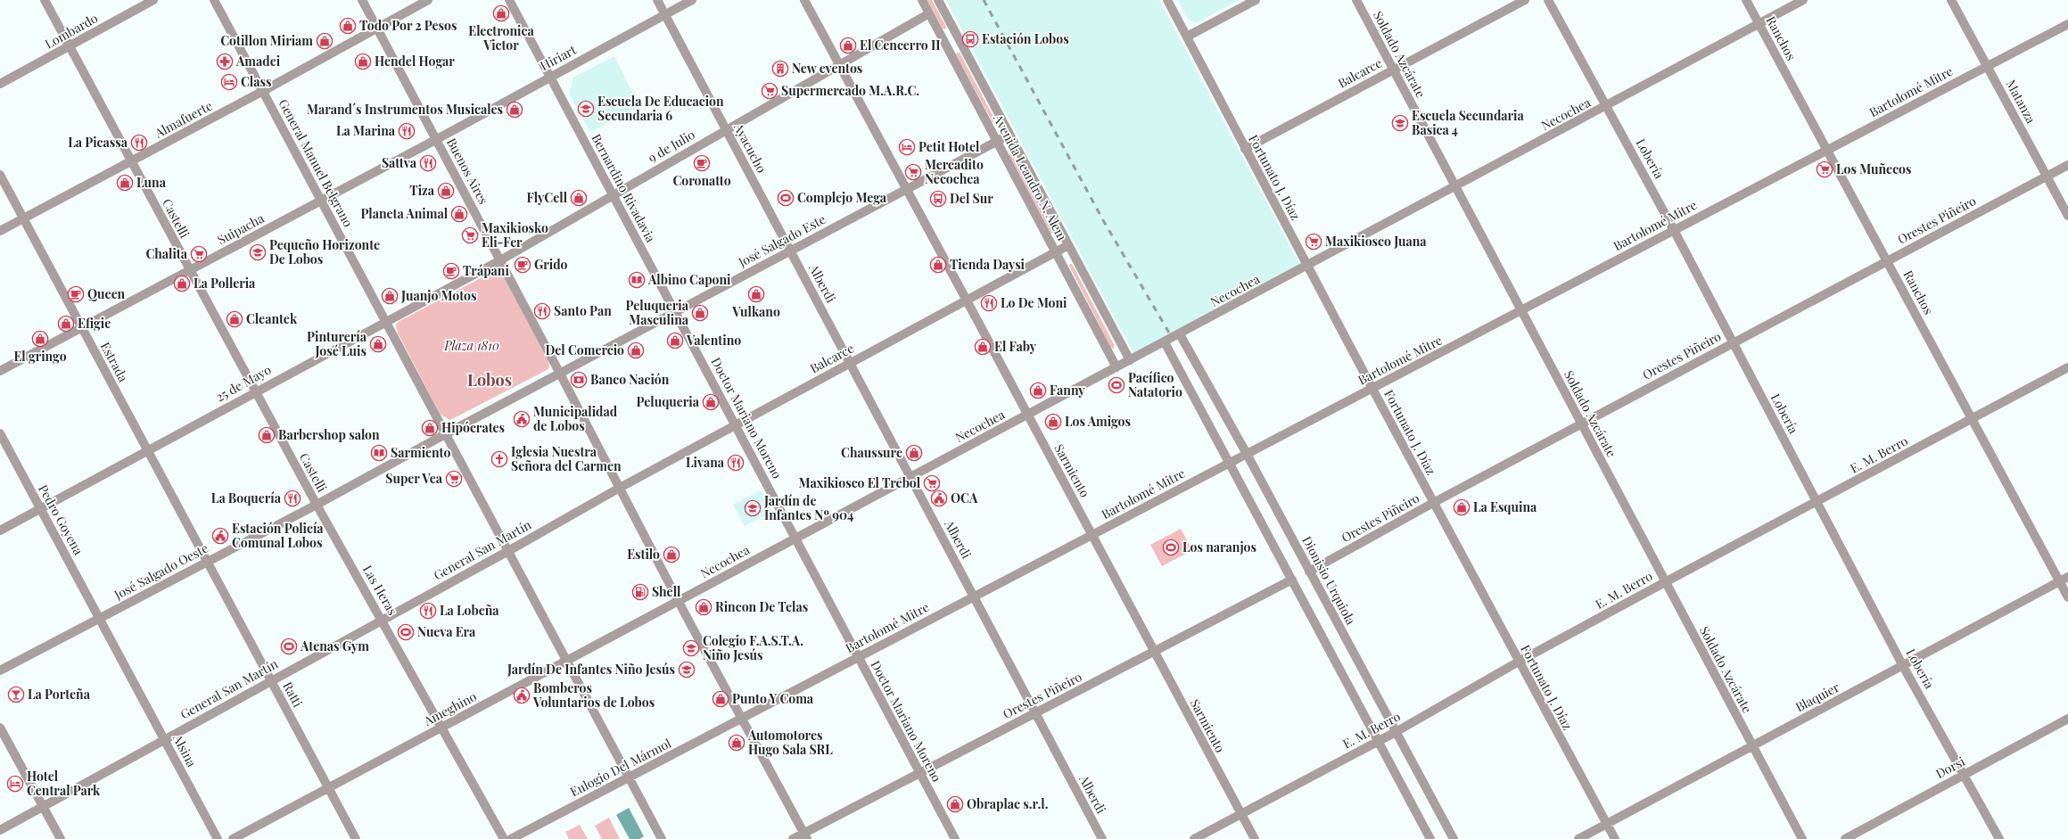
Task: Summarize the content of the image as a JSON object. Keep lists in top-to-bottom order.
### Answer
{
  "streets": {
    "street": [
      "Lombardo",
      "Ranchos",
      "Soldado Azcárate",
      "Hiriart",
      "Balcarce",
      "Bartolomé Mitre",
      "Matanza",
      "Necochea",
      "Almafuerte",
      "9 de Julio",
      "Ayacucho",
      "Lobería",
      "General Manuel Belgrano",
      "Buenos Aires",
      "Avenida Leandro N. Alem",
      "Fortunato J. Díaz",
      "Bernardino Rivadavia",
      "Castelli",
      "Orestes Piñeiro",
      "Suipacha",
      "José Salgado Este",
      "Alberdi",
      "Estrada",
      "25 de Mayo",
      "Doctor Mariano Moreno",
      "E. M. Berro",
      "Sarmiento",
      "Pedro Goyena",
      "General San Martín",
      "José Salgado Oeste",
      "Dionisio Urquiola",
      "Las Heras",
      "Ratti",
      "Blaquier",
      "Ameghino",
      "Alsina",
      "Eulogio Del Mármol",
      "Dorsi"
    ]
  },
  "crossings": [
    ["Lombardo", "Castelli"],
    ["Ranchos", "Bartolomé Mitre"],
    ["Ranchos", "Necochea"],
    ["Ranchos", "Orestes Piñeiro"],
    ["Ranchos", "E. M. Berro"],
    ["Ranchos", "Blaquier"],
    ["Soldado Azcárate", "Balcarce"],
    ["Soldado Azcárate", "Bartolomé Mitre"],
    ["Soldado Azcárate", "Necochea"],
    ["Soldado Azcárate", "Orestes Piñeiro"],
    ["Soldado Azcárate", "E. M. Berro"],
    ["Soldado Azcárate", "Blaquier"],
    ["Hiriart", "Ayacucho"],
    ["Hiriart", "Buenos Aires"],
    ["Hiriart", "Bernardino Rivadavia"],
    ["Hiriart", "Suipacha"],
    ["Balcarce", "Buenos Aires"],
    ["Balcarce", "Avenida Leandro N. Alem"],
    ["Balcarce", "Fortunato J. Díaz"],
    ["Balcarce", "Alberdi"],
    ["Balcarce", "Doctor Mariano Moreno"],
    ["Balcarce", "Sarmiento"],
    ["Balcarce", "General San Martín"],
    ["Bartolomé Mitre", "Matanza"],
    ["Bartolomé Mitre", "Lobería"],
    ["Bartolomé Mitre", "Buenos Aires"],
    ["Bartolomé Mitre", "Fortunato J. Díaz"],
    ["Bartolomé Mitre", "Alberdi"],
    ["Bartolomé Mitre", "Doctor Mariano Moreno"],
    ["Bartolomé Mitre", "Sarmiento"],
    ["Bartolomé Mitre", "Dionisio Urquiola"],
    ["Bartolomé Mitre", "Eulogio Del Mármol"],
    ["Matanza", "Orestes Piñeiro"],
    ["Necochea", "Lobería"],
    ["Necochea", "Buenos Aires"],
    ["Necochea", "Avenida Leandro N. Alem"],
    ["Necochea", "Fortunato J. Díaz"],
    ["Necochea", "Alberdi"],
    ["Necochea", "Doctor Mariano Moreno"],
    ["Necochea", "Sarmiento"],
    ["Necochea", "Dionisio Urquiola"],
    ["Necochea", "Ameghino"],
    ["Almafuerte", "General Manuel Belgrano"],
    ["Almafuerte", "Buenos Aires"],
    ["Almafuerte", "Castelli"],
    ["Almafuerte", "Estrada"],
    ["9 de Julio", "Ayacucho"],
    ["9 de Julio", "Buenos Aires"],
    ["9 de Julio", "Avenida Leandro N. Alem"],
    ["9 de Julio", "Bernardino Rivadavia"],
    ["9 de Julio", "25 de Mayo"],
    ["9 de Julio", "Sarmiento"],
    ["Ayacucho", "José Salgado Este"],
    ["Ayacucho", "Alberdi"],
    ["Lobería", "Orestes Piñeiro"],
    ["Lobería", "E. M. Berro"],
    ["Lobería", "Blaquier"],
    ["Lobería", "Dorsi"],
    ["General Manuel Belgrano", "Suipacha"],
    ["General Manuel Belgrano", "25 de Mayo"],
    ["General Manuel Belgrano", "General San Martín"],
    ["General Manuel Belgrano", "José Salgado Oeste"],
    ["General Manuel Belgrano", "Ameghino"],
    ["General Manuel Belgrano", "Eulogio Del Mármol"],
    ["Buenos Aires", "Orestes Piñeiro"],
    ["Buenos Aires", "Suipacha"],
    ["Buenos Aires", "José Salgado Este"],
    ["Buenos Aires", "25 de Mayo"],
    ["Buenos Aires", "General San Martín"],
    ["Buenos Aires", "José Salgado Oeste"],
    ["Buenos Aires", "Ameghino"],
    ["Buenos Aires", "Eulogio Del Mármol"],
    ["Avenida Leandro N. Alem", "José Salgado Este"],
    ["Fortunato J. Díaz", "Orestes Piñeiro"],
    ["Fortunato J. Díaz", "E. M. Berro"],
    ["Fortunato J. Díaz", "Blaquier"],
    ["Bernardino Rivadavia", "José Salgado Este"],
    ["Bernardino Rivadavia", "Doctor Mariano Moreno"],
    ["Castelli", "Suipacha"],
    ["Castelli", "25 de Mayo"],
    ["Castelli", "José Salgado Oeste"],
    ["Castelli", "Las Heras"],
    ["Orestes Piñeiro", "Alberdi"],
    ["Orestes Piñeiro", "Doctor Mariano Moreno"],
    ["Orestes Piñeiro", "Sarmiento"],
    ["Orestes Piñeiro", "Dionisio Urquiola"],
    ["Suipacha", "Estrada"],
    ["José Salgado Este", "Alberdi"],
    ["José Salgado Este", "Doctor Mariano Moreno"],
    ["José Salgado Este", "Sarmiento"],
    ["José Salgado Este", "José Salgado Oeste"],
    ["Estrada", "25 de Mayo"],
    ["Estrada", "José Salgado Oeste"],
    ["Estrada", "Ratti"],
    ["25 de Mayo", "Pedro Goyena"],
    ["E. M. Berro", "Sarmiento"],
    ["E. M. Berro", "Dionisio Urquiola"],
    ["Pedro Goyena", "José Salgado Oeste"],
    ["Pedro Goyena", "Alsina"],
    ["General San Martín", "Las Heras"],
    ["General San Martín", "Ratti"],
    ["General San Martín", "Alsina"],
    ["José Salgado Oeste", "Las Heras"],
    ["José Salgado Oeste", "Ratti"],
    ["José Salgado Oeste", "Alsina"],
    ["Las Heras", "Ameghino"],
    ["Ratti", "Ameghino"]
  ],
  "districts": ["Lobos"],
  "parks": ["Plaza 1810"],
  "places": {
    "shop": [
      "Electronica Victor",
      "Todo Por 2 Pesos",
      "Cotillon Miriam",
      "El Cencerro II",
      "Hendel Hogar",
      "Marand´s Instrumentos Musicales",
      "Luna",
      "Tiza",
      "FlyCell",
      "Planeta Animal",
      "Tienda Daysi",
      "La Polleria",
      "Vulkano",
      "Juanjo Motos",
      "Peluqueria Masculina",
      "Cleantek",
      "Efigie",
      "El gringo",
      "Valentino",
      "Pinturería José Luis",
      "El Faby",
      "Del Comercio",
      "Fanny",
      "Peluqueria",
      "Los Amigos",
      "Hipócrates",
      "Barbershop salon",
      "Chaussure",
      "La Esquina",
      "Estilo",
      "Rincon De Telas",
      "Punto Y Coma",
      "Automotores Hugo Sala SRL",
      "Obraplac s.r.l."
    ],
    "bus stop": ["Estación Lobos", "Del Sur"],
    "pharmacy": ["Amadei"],
    "building": ["New eventos"],
    "hotel": ["Class", "Petit Hotel", "Hotel Central Park"],
    "supermarket": [
      "Supermercado M.A.R.C.",
      "Los Muñecos",
      "Mercadito Necochea",
      "Maxikiosko Eli-Fer",
      "Maxikiosco Juana",
      "Chalita",
      "Super Vea",
      "Maxikiosco El Trebol"
    ],
    "school or university": [
      "Escuela De Educacion Secundaria 6",
      "Escuela Secundaria Basica 4",
      "Pequeño Horizonte De Lobos",
      "Jardín de Infantes Nº 904",
      "Colegio F.A.S.T.A. Niño Jesús",
      "Jardín De Infantes Niño Jesús"
    ],
    "restaurant": [
      "La Marina",
      "La Picassa",
      "Sattva",
      "Lo De Moni",
      "Santo Pan",
      "Livana",
      "La Boquería",
      "La Lobeña"
    ],
    "cafe": [
      "Coronatto",
      "Grido",
      "Trápani",
      "Queen"
    ],
    "sports": [
      "Complejo Mega",
      "Pacífico Natatorio",
      "Los naranjos",
      "Nueva Era",
      "Atenas Gym"
    ],
    "library": ["Albino Caponi", "Sarmiento"],
    "bank": ["Banco Nación"],
    "public building": [
      "Municipalidad de Lobos",
      "OCA",
      "Estación Policía Comunal Lobos",
      "Bomberos Voluntarios de Lobos"
    ],
    "church": ["Iglesia Nuestra Señora del Carmen"],
    "fuel station": ["Shell"],
    "bar": ["La Porteña"]
  }
}
